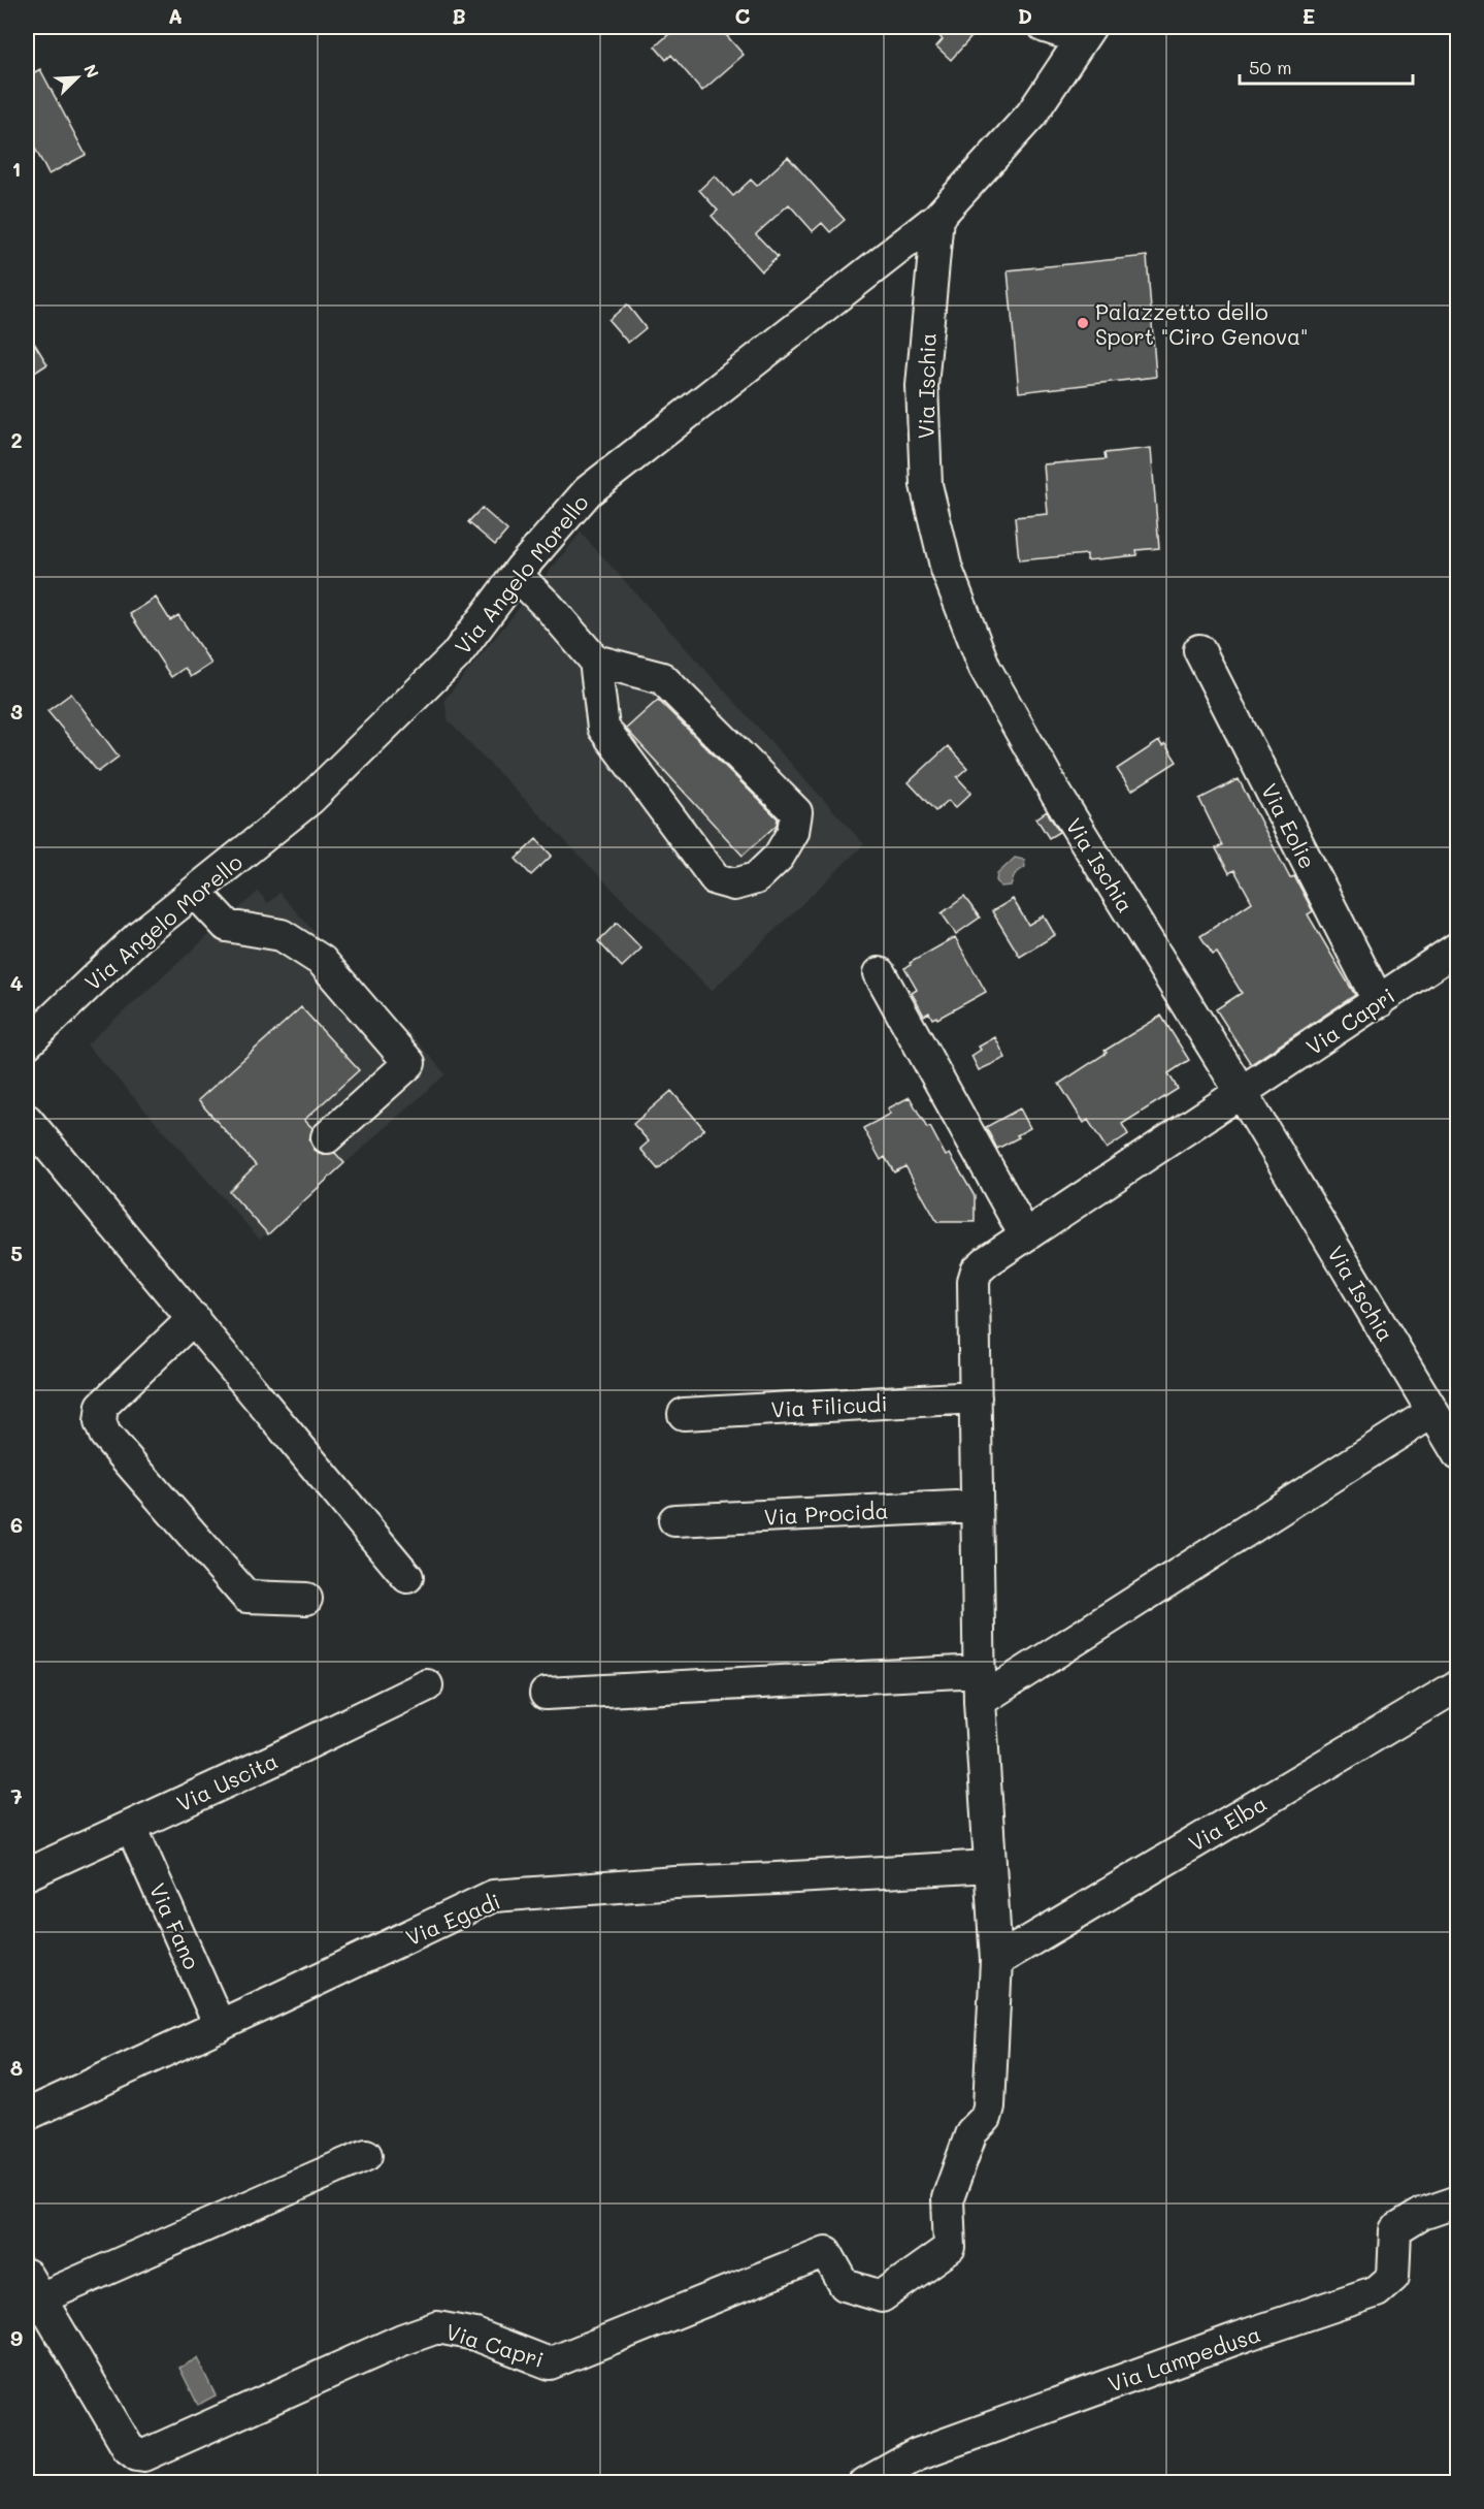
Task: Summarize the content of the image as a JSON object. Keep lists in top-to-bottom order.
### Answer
{
  "streets": {
    "street": [
      "Via Ischia",
      "Via Angelo Morello",
      "Via Eolie",
      "Via Capri",
      "Via Filicudi",
      "Via Procida",
      "Via Uscita",
      "Via Elba",
      "Via Egadi",
      "Via Fano",
      "Via Lampedusa"
    ]
  },
  "crossings": [
    ["Via Ischia", "Via Angelo Morello"],
    ["Via Ischia", "Via Capri"],
    ["Via Eolie", "Via Capri"],
    ["Via Capri", "Via Filicudi"],
    ["Via Capri", "Via Elba"],
    ["Via Uscita", "Via Fano"],
    ["Via Egadi", "Via Fano"]
  ],
  "places": ["Palazzetto dello Sport \"Ciro Genova\""],
  "scale_bar": "50 m",
  "north": "top right",
  "grid": {
    "columns": [
      "A",
      "B",
      "C",
      "D",
      "E"
    ],
    "rows": [
      "1",
      "2",
      "3",
      "4",
      "5",
      "6",
      "7",
      "8",
      "9"
    ]
  }
}
